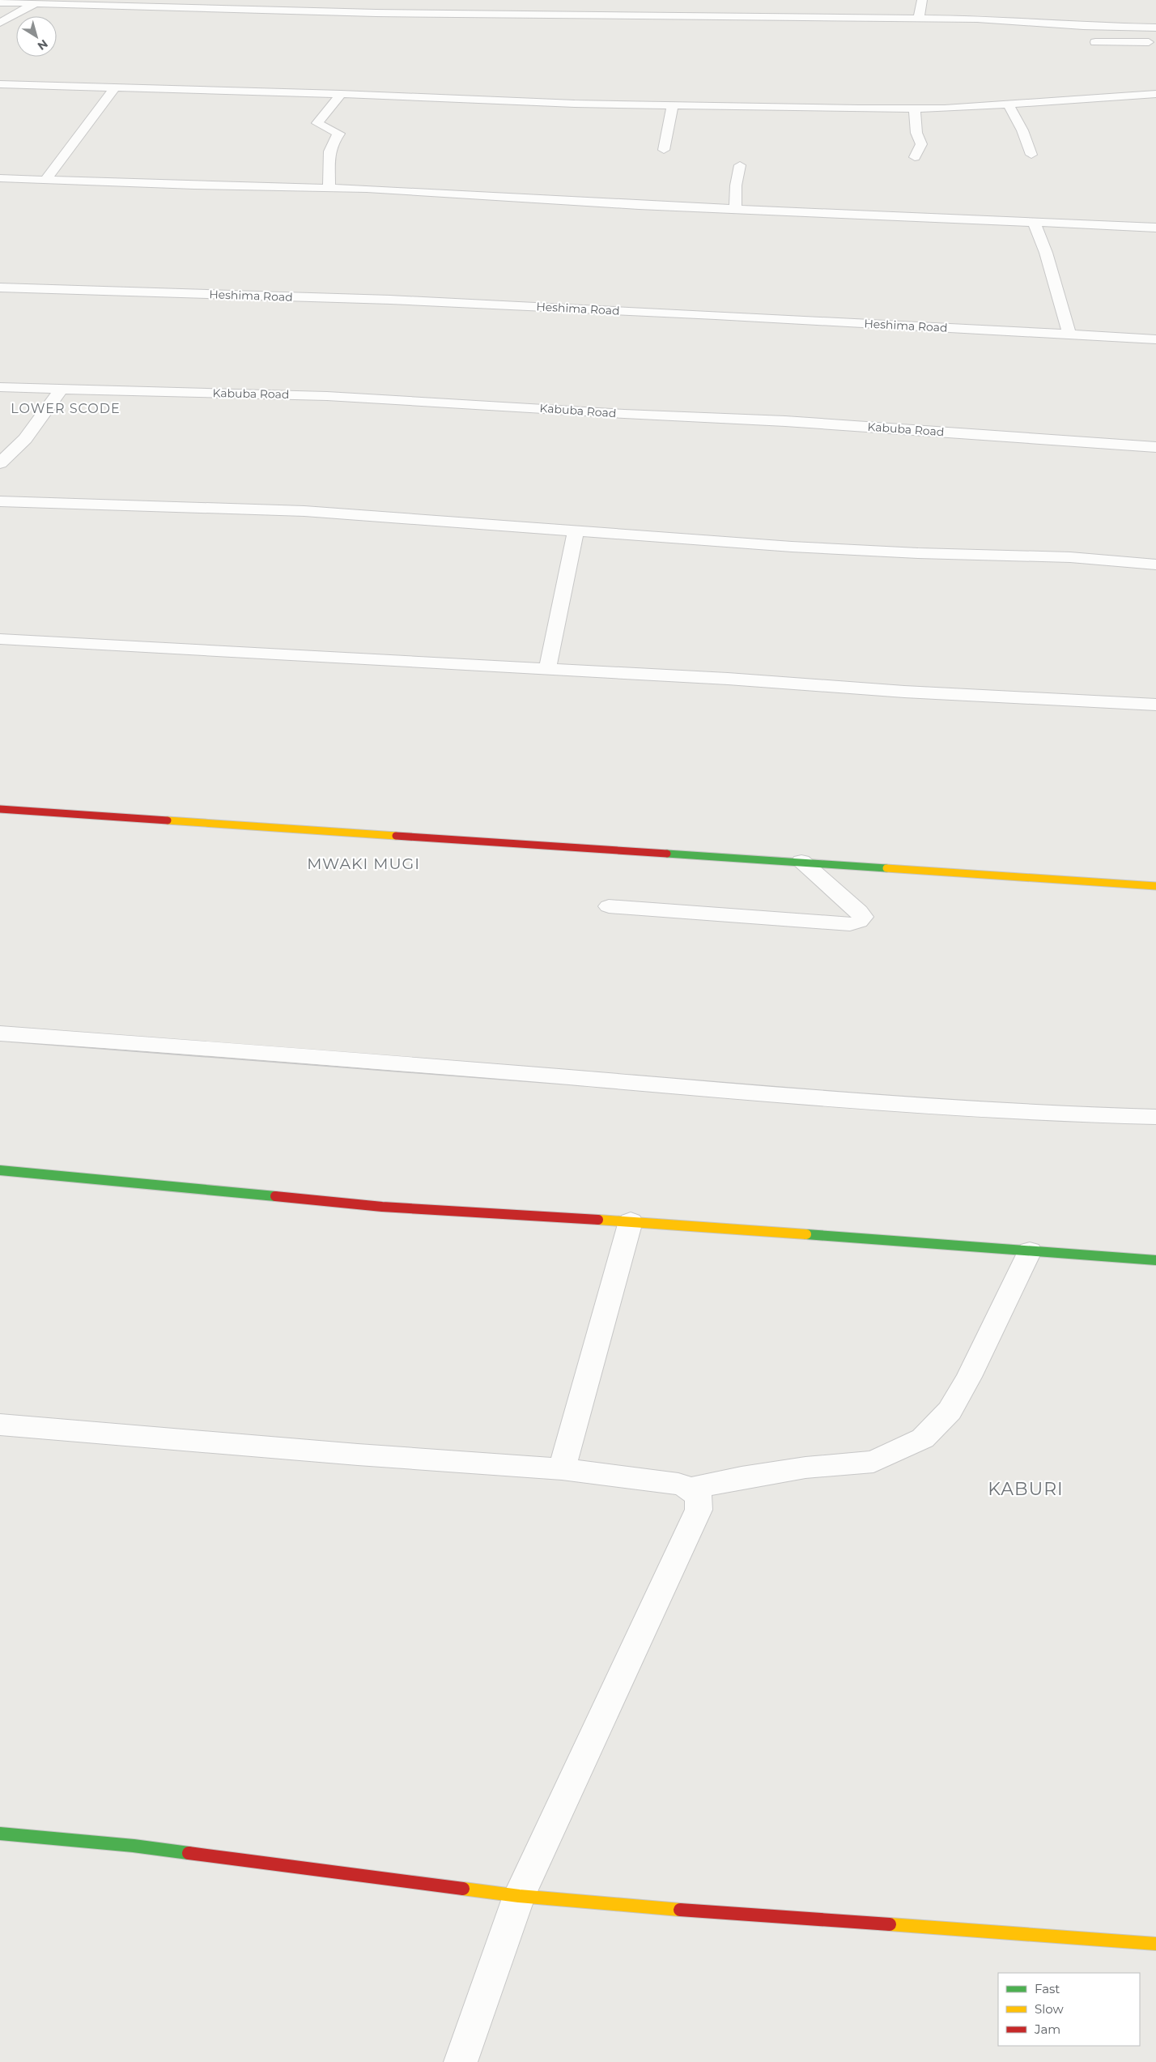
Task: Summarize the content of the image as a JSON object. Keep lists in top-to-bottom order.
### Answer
{
  "streets": {
    "street": ["Heshima Road", "Kabuba Road"]
  },
  "districts": ["LOWER SCODE", "MWAKI MUGI", "KABURI"],
  "legend": ["Fast", "Slow", "Jam"],
  "north": "bottom right"
}
